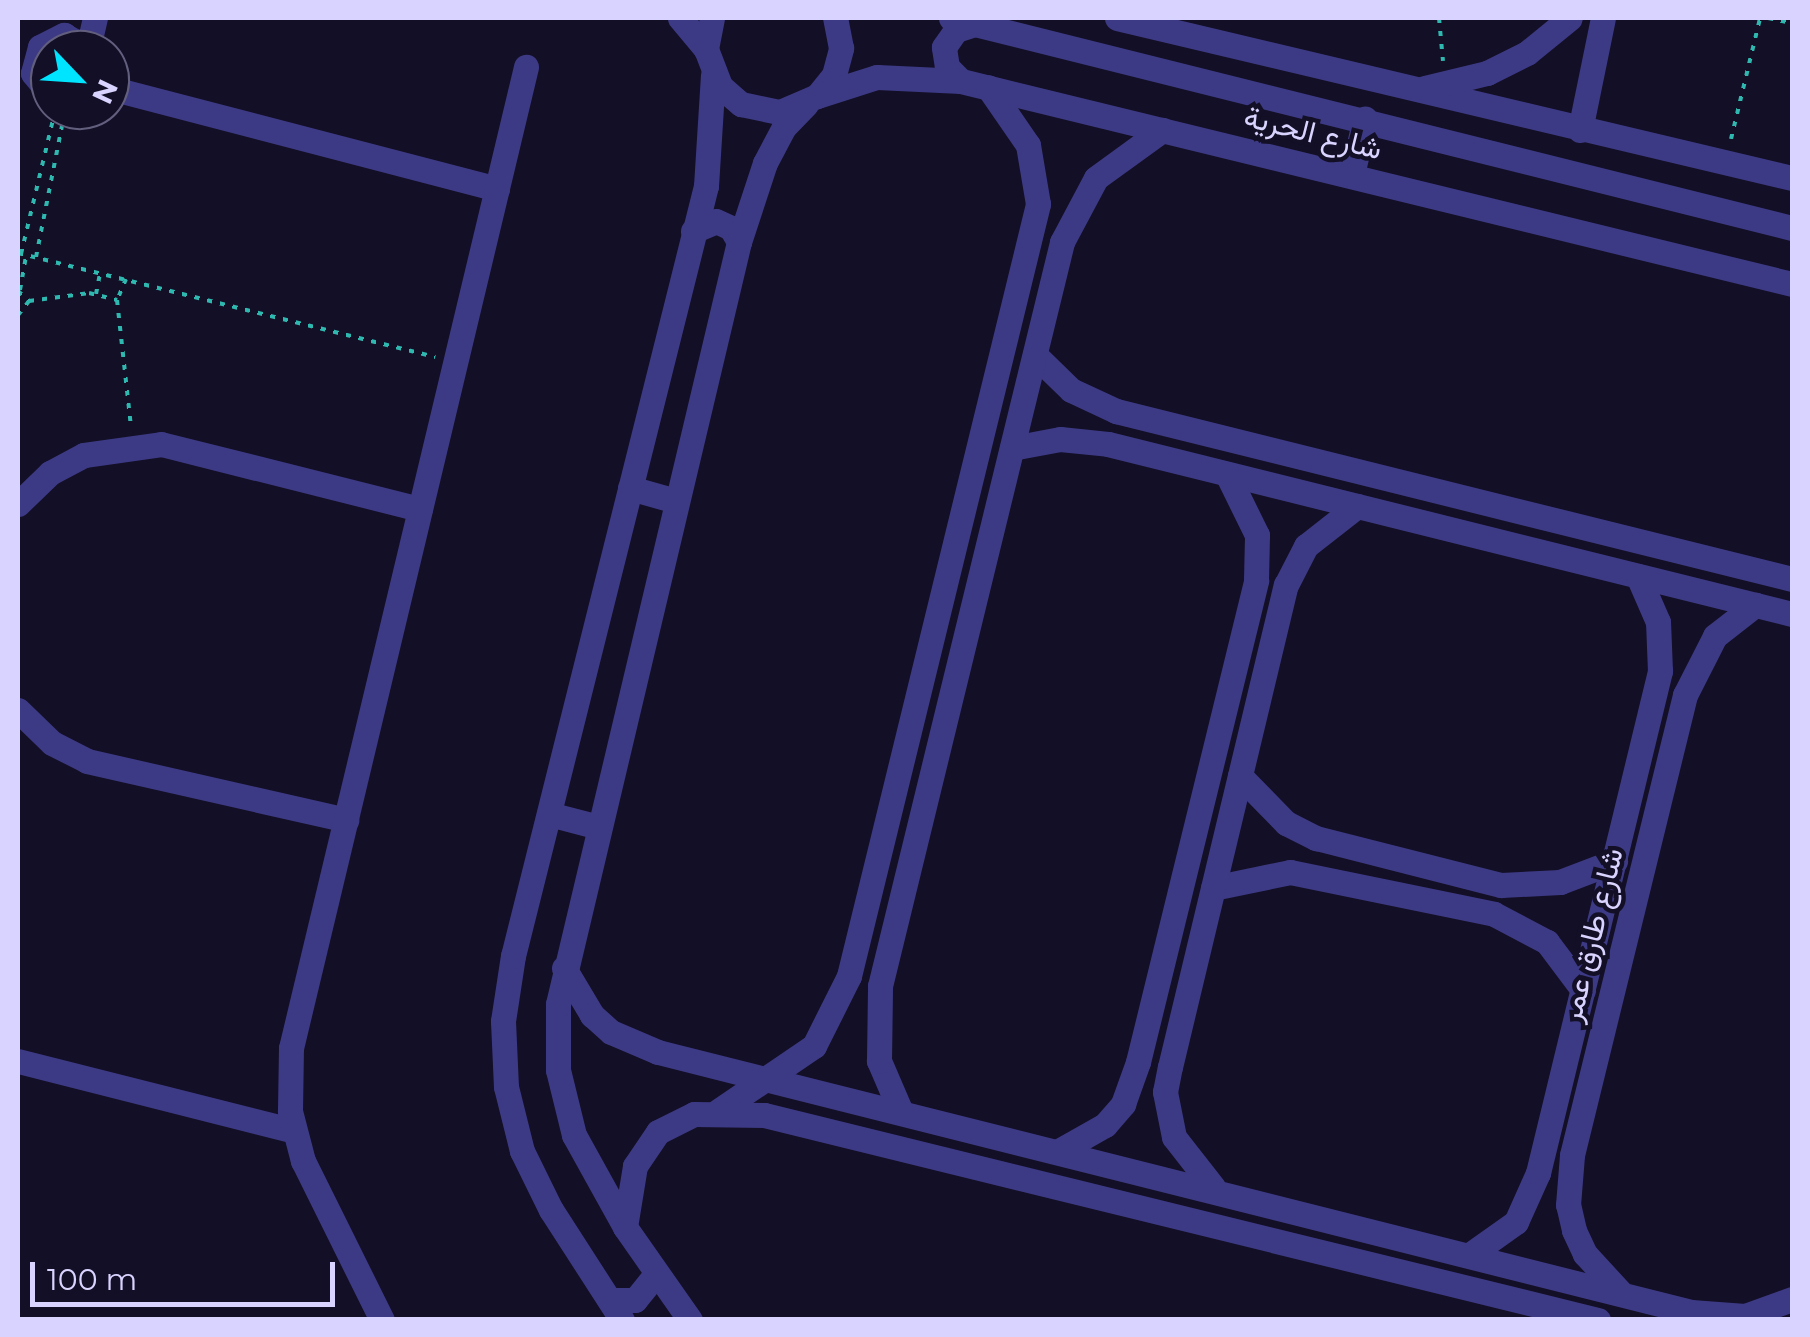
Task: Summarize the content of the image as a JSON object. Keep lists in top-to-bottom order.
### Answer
{
  "streets": {
    "street": ["شارع الحرية", "شارع طارق عمر"]
  },
  "scale_bar": "100 m",
  "north": "bottom right"
}
